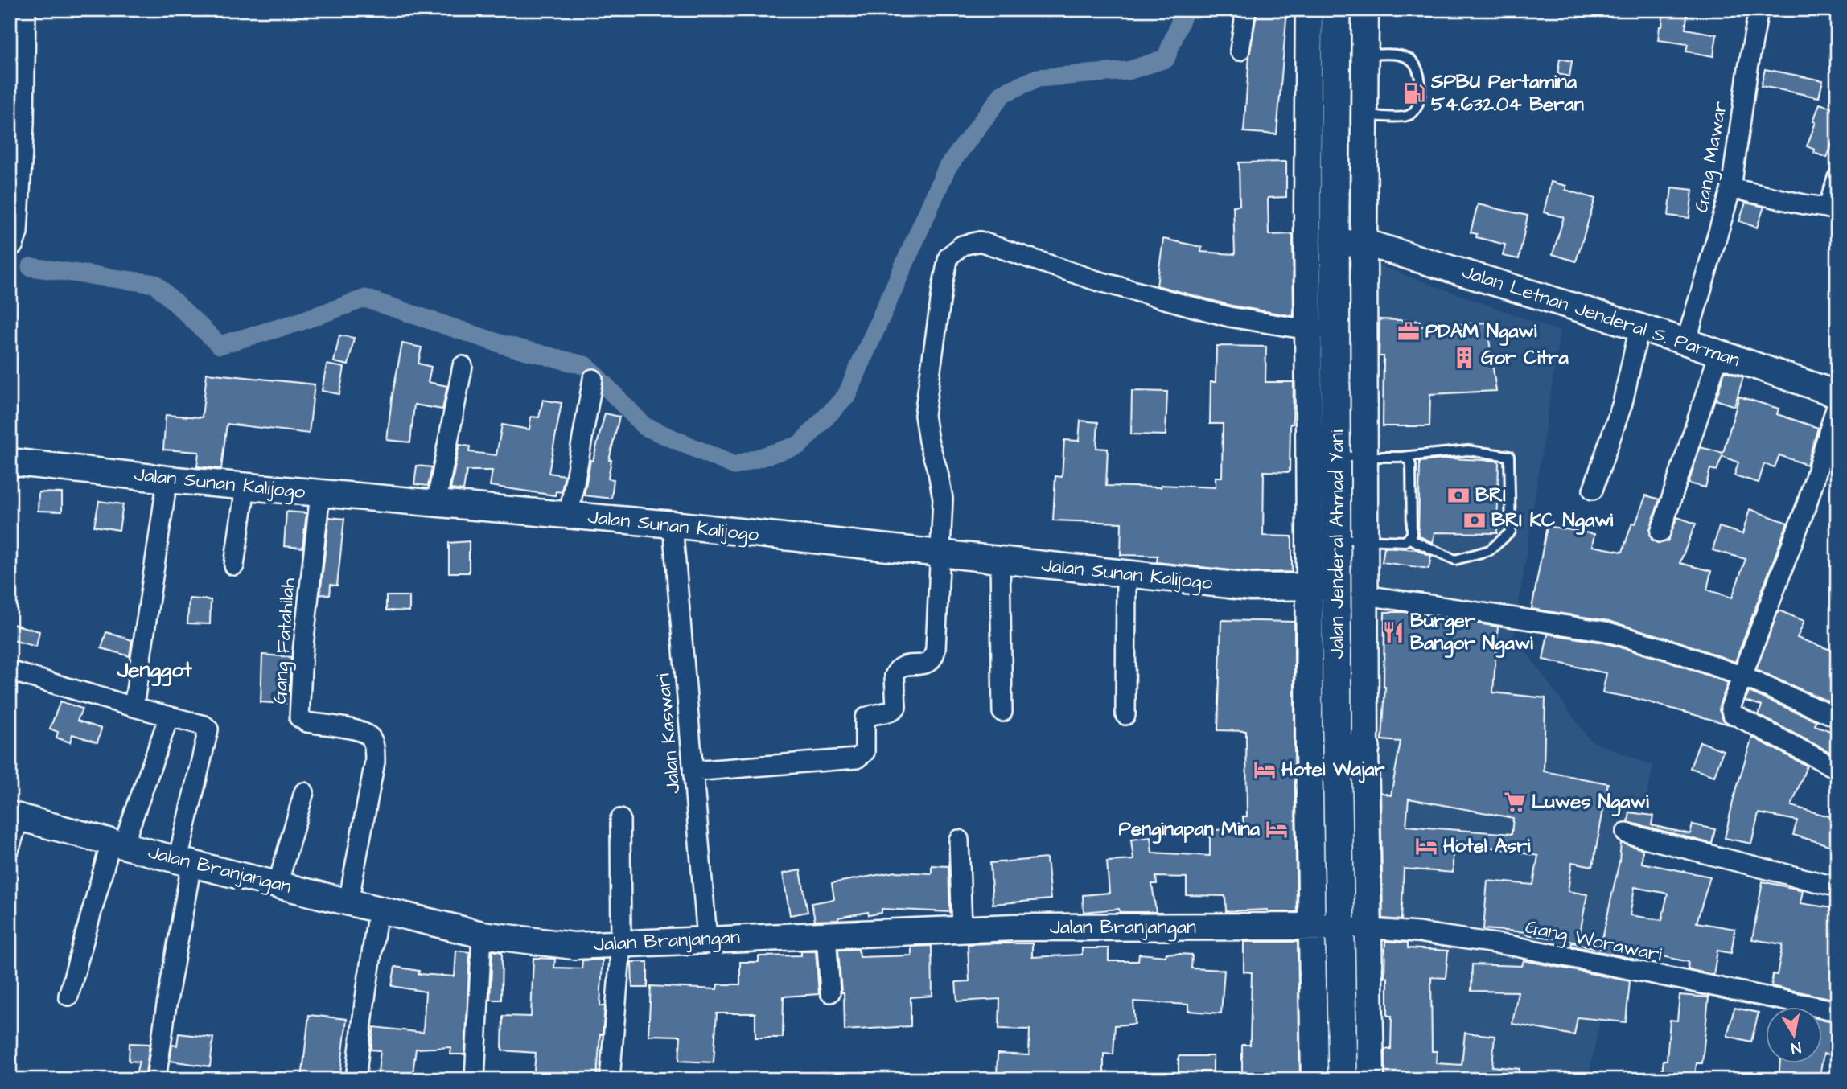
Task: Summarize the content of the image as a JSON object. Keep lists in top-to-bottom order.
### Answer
{
  "streets": {
    "main road": ["Jalan Jenderal Ahmad Yani"],
    "street": [
      "Gang Mawar",
      "Jalan Letnan Jenderal S. Parman",
      "Jalan Sunan Kalijogo",
      "Gang Fatahilah",
      "Jalan Kaswari",
      "Jalan Branjangan",
      "Gang Worawari"
    ]
  },
  "crossings": [
    ["Gang Mawar", "Jalan Letnan Jenderal S. Parman"],
    ["Jalan Letnan Jenderal S. Parman", "Jalan Jenderal Ahmad Yani"],
    ["Jalan Sunan Kalijogo", "Jalan Jenderal Ahmad Yani"],
    ["Jalan Sunan Kalijogo", "Gang Fatahilah"],
    ["Jalan Sunan Kalijogo", "Jalan Kaswari"],
    ["Jalan Jenderal Ahmad Yani", "Jalan Branjangan"],
    ["Jalan Jenderal Ahmad Yani", "Gang Worawari"],
    ["Gang Fatahilah", "Jalan Branjangan"],
    ["Jalan Kaswari", "Jalan Branjangan"],
    ["Jalan Branjangan", "Gang Worawari"]
  ],
  "districts": ["Jenggot"],
  "places": {
    "fuel station": ["SPBU Pertamina 54.632.04 Beran"],
    "office": ["PDAM Ngawi"],
    "building": ["Gor Citra"],
    "bank": ["BRI", "BRI KC Ngawi"],
    "restaurant": ["Burger Bangor Ngawi"],
    "hotel": ["Hotel Wajar", "Penginapan Mina", "Hotel Asri"],
    "supermarket": ["Luwes Ngawi"]
  },
  "north": "bottom"
}
